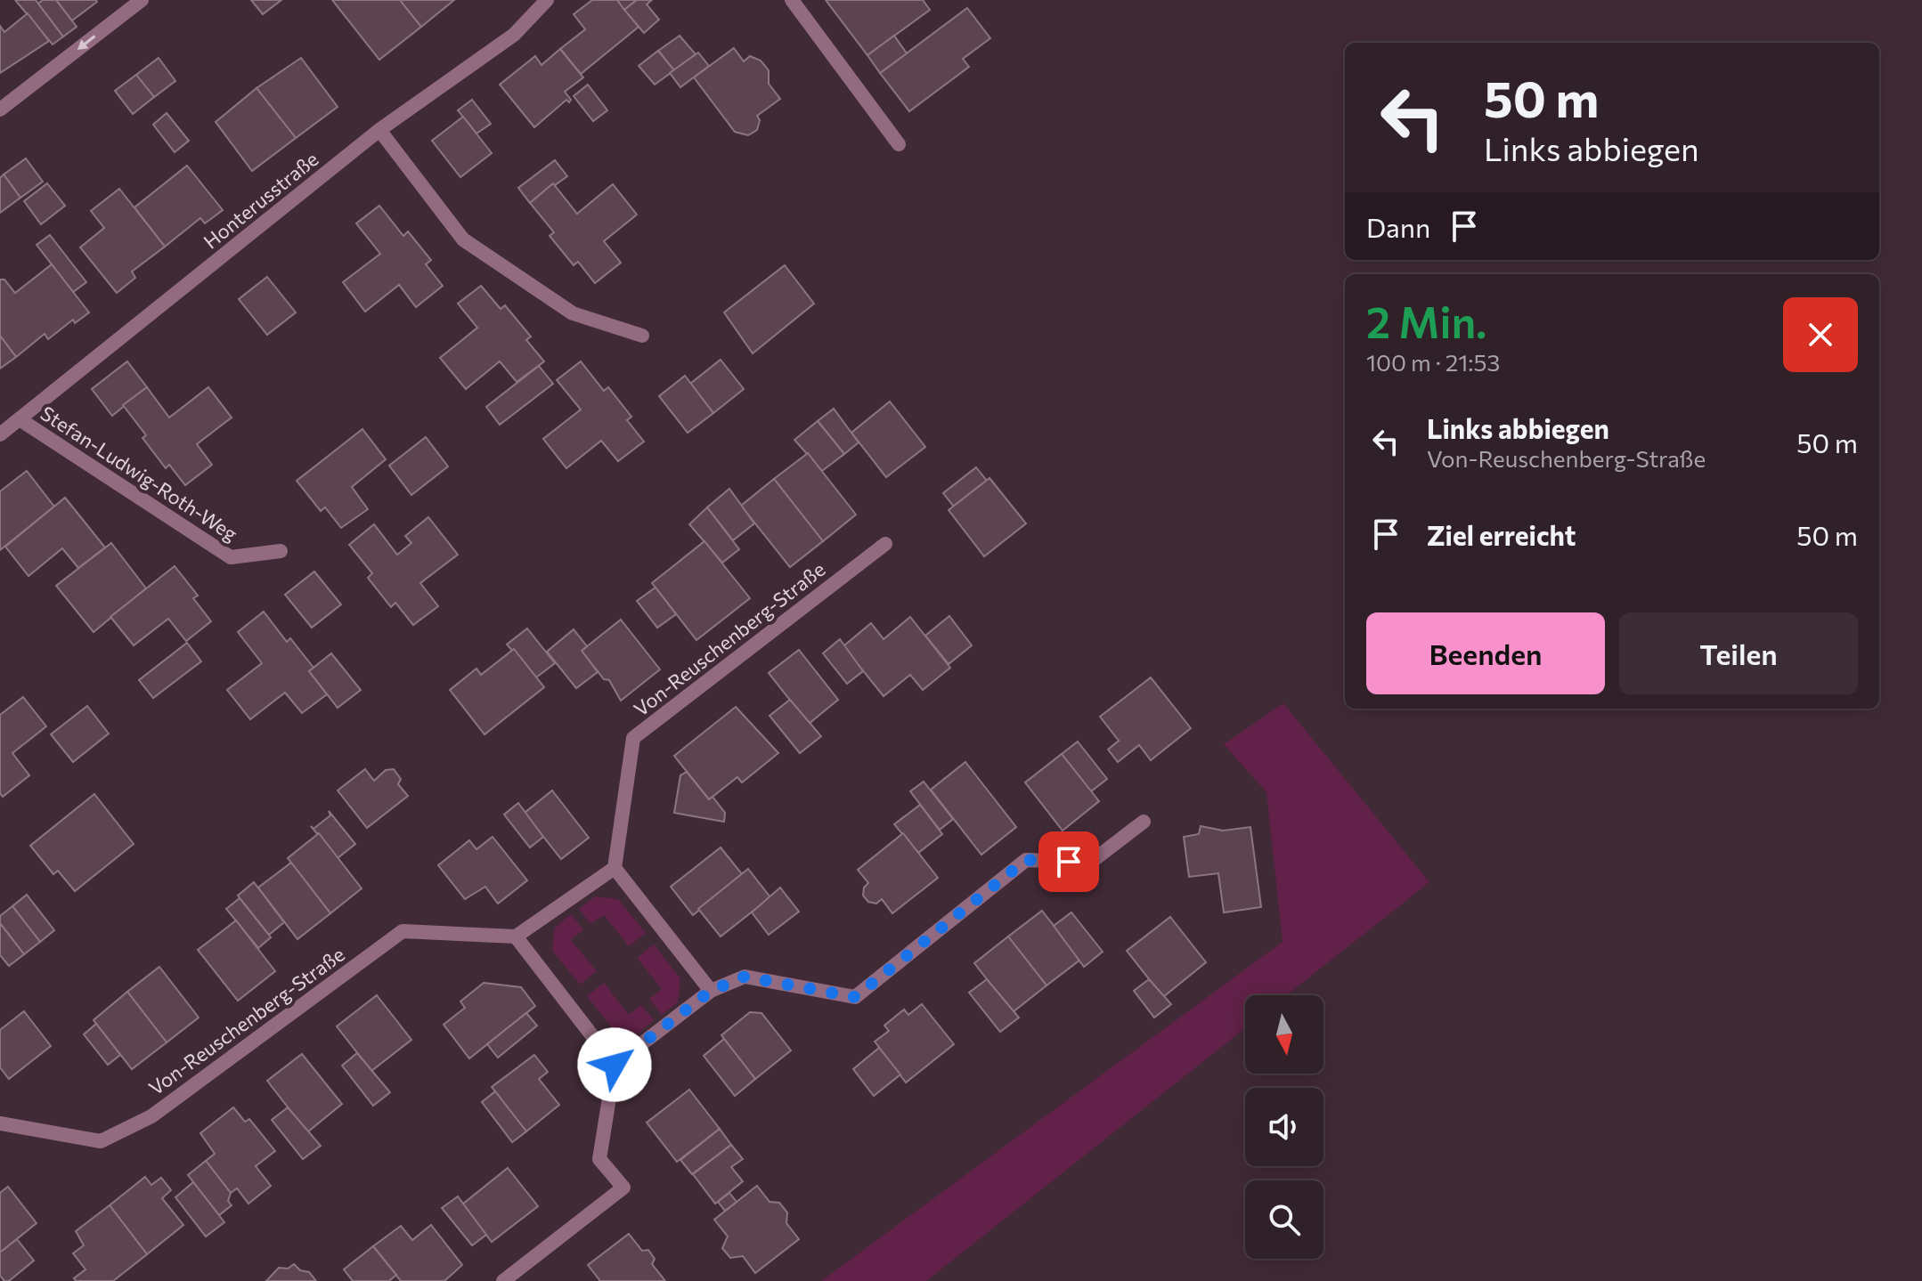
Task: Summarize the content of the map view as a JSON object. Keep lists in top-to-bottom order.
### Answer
{
  "streets": {
    "street": ["Honterusstraße", "Stefan-Ludwig-Roth-Weg", "Von-Reuschenberg-Straße"]
  },
  "crossings": [
    ["Honterusstraße", "Stefan-Ludwig-Roth-Weg"]
  ],
  "north": "bottom",
  "page": {
    "turn": ["50 m", "Links abbiegen"],
    "then": "Dann",
    "heading": ["2 Min.", "100 m · 21:53"],
    "list": [
      {
        "name": "Links abbiegen",
        "note": "Von-Reuschenberg-Straße",
        "value": "50 m"
      },
      {
        "name": "Ziel erreicht",
        "value": "50 m"
      }
    ],
    "buttons": ["Beenden", "Teilen"]
  }
}
